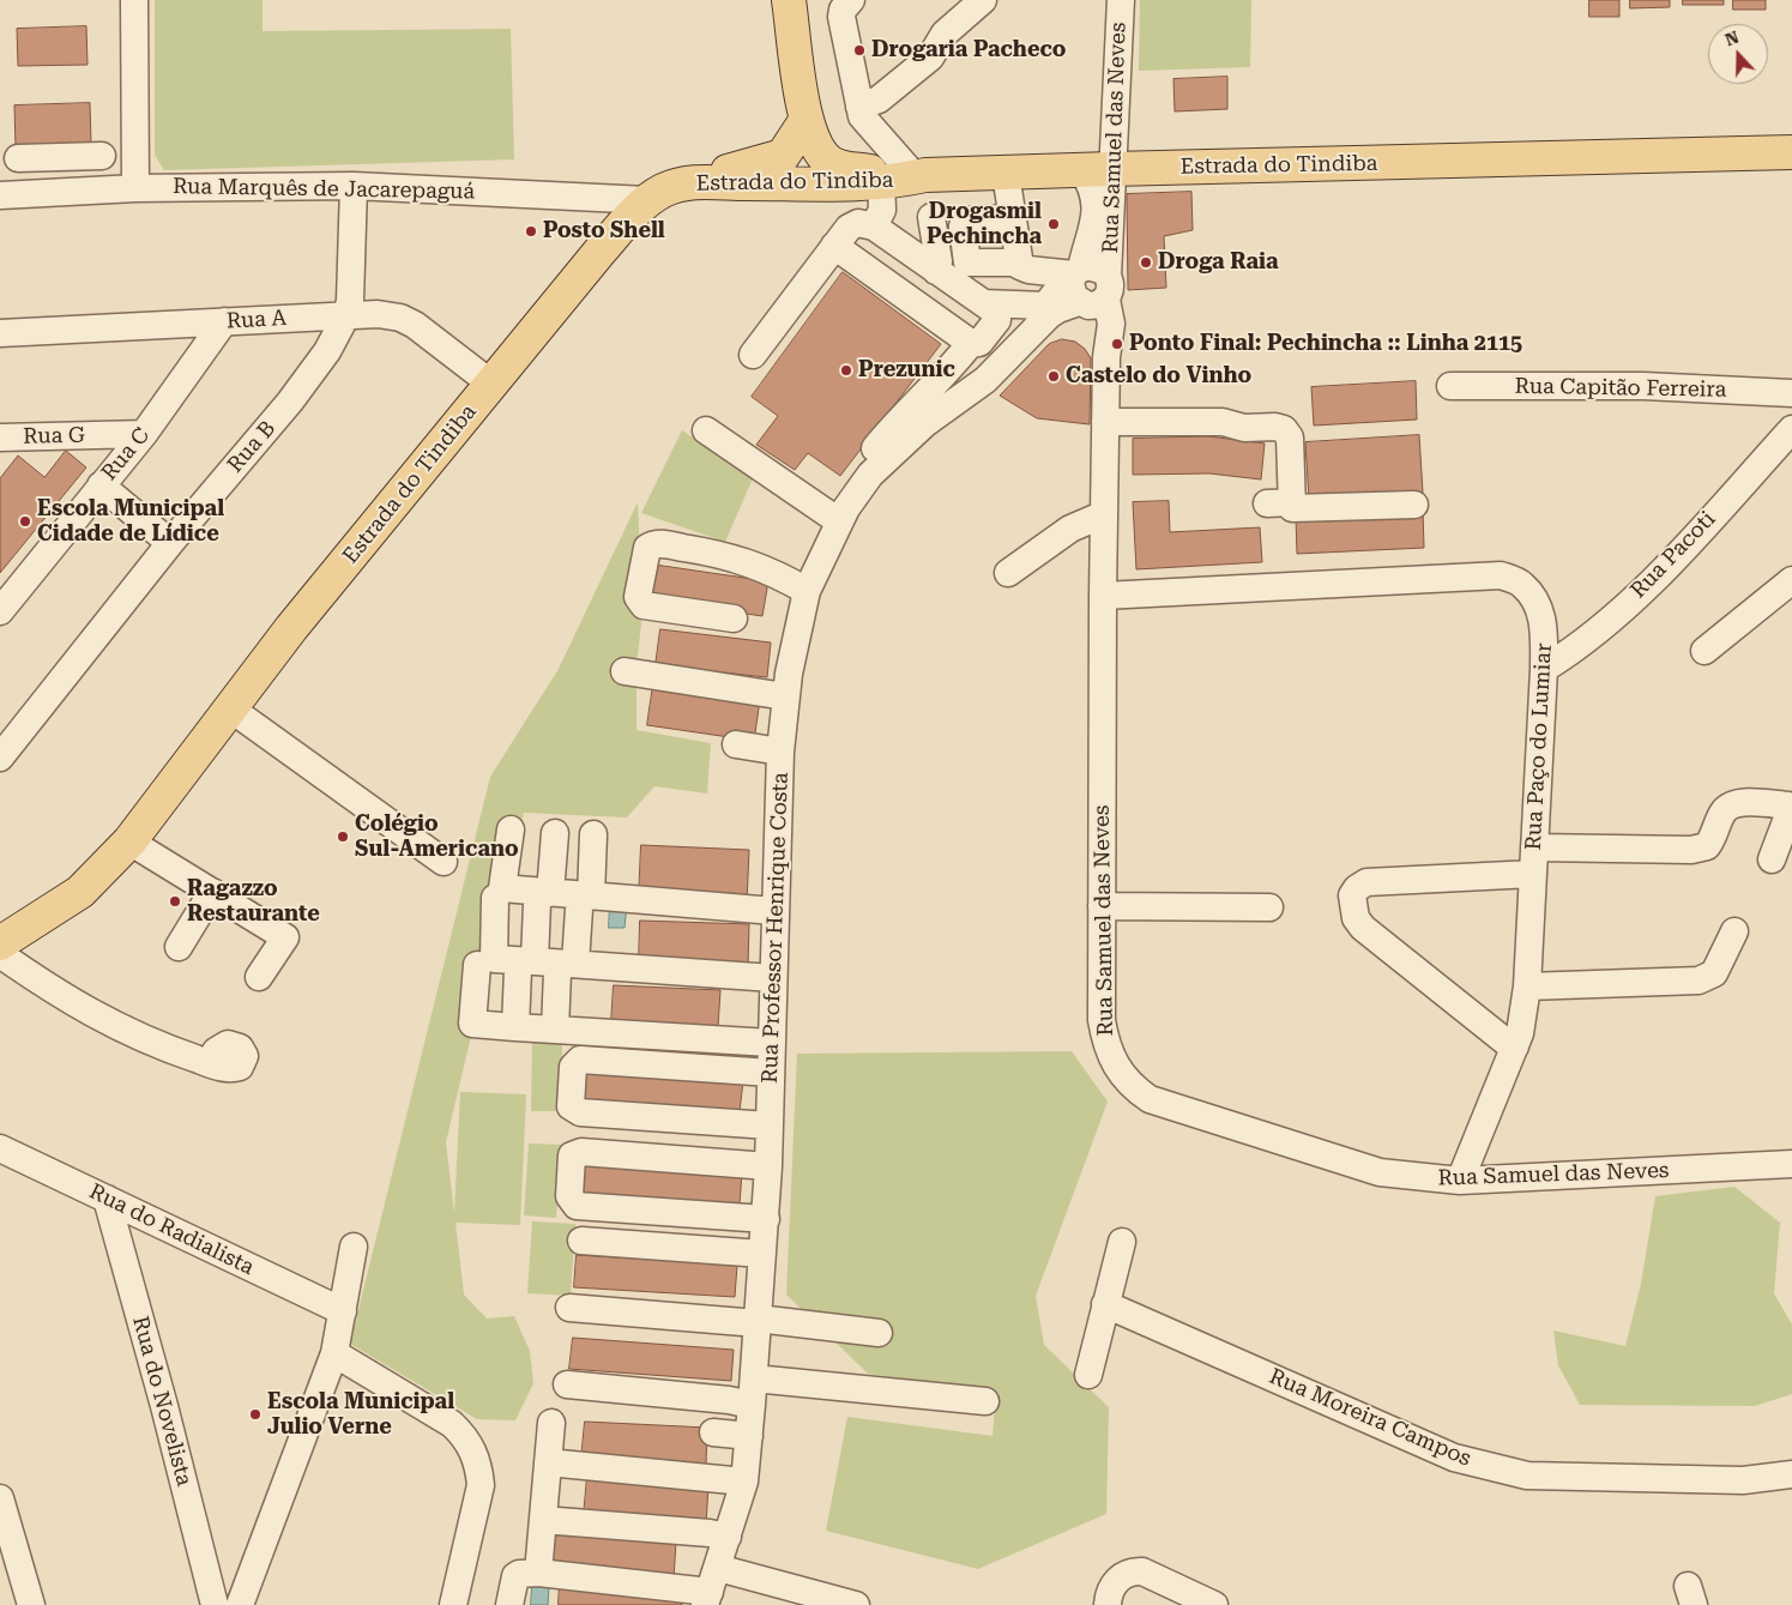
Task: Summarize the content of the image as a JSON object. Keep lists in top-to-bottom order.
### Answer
{
  "streets": {
    "main road": ["Estrada do Tindiba"],
    "street": [
      "Rua Samuel das Neves",
      "Rua Marquês de Jacarepaguá",
      "Rua A",
      "Rua Capitão Ferreira",
      "Rua G",
      "Rua B",
      "Rua C",
      "Rua Pacoti",
      "Rua Paço do Lumiar",
      "Rua Professor Henrique Costa",
      "Rua do Radialista",
      "Rua do Novelista",
      "Rua Moreira Campos"
    ]
  },
  "crossings": [
    ["Rua Samuel das Neves", "Estrada do Tindiba"],
    ["Rua Samuel das Neves", "Rua Paço do Lumiar"],
    ["Rua Samuel das Neves", "Rua Professor Henrique Costa"],
    ["Estrada do Tindiba", "Rua Marquês de Jacarepaguá"],
    ["Estrada do Tindiba", "Rua A"],
    ["Rua Marquês de Jacarepaguá", "Rua B"],
    ["Rua A", "Rua B"],
    ["Rua A", "Rua C"],
    ["Rua G", "Rua C"],
    ["Rua Pacoti", "Rua Paço do Lumiar"],
    ["Rua do Radialista", "Rua do Novelista"]
  ],
  "places": [
    "Drogaria Pacheco",
    "Drogasmil Pechincha",
    "Posto Shell",
    "Droga Raia",
    "Ponto Final: Pechincha :: Linha 2115",
    "Prezunic",
    "Castelo do Vinho",
    "Escola Municipal Cidade de Lídice",
    "Colégio Sul-Americano",
    "Ragazzo Restaurante",
    "Escola Municipal Julio Verne"
  ],
  "north": "top"
}
